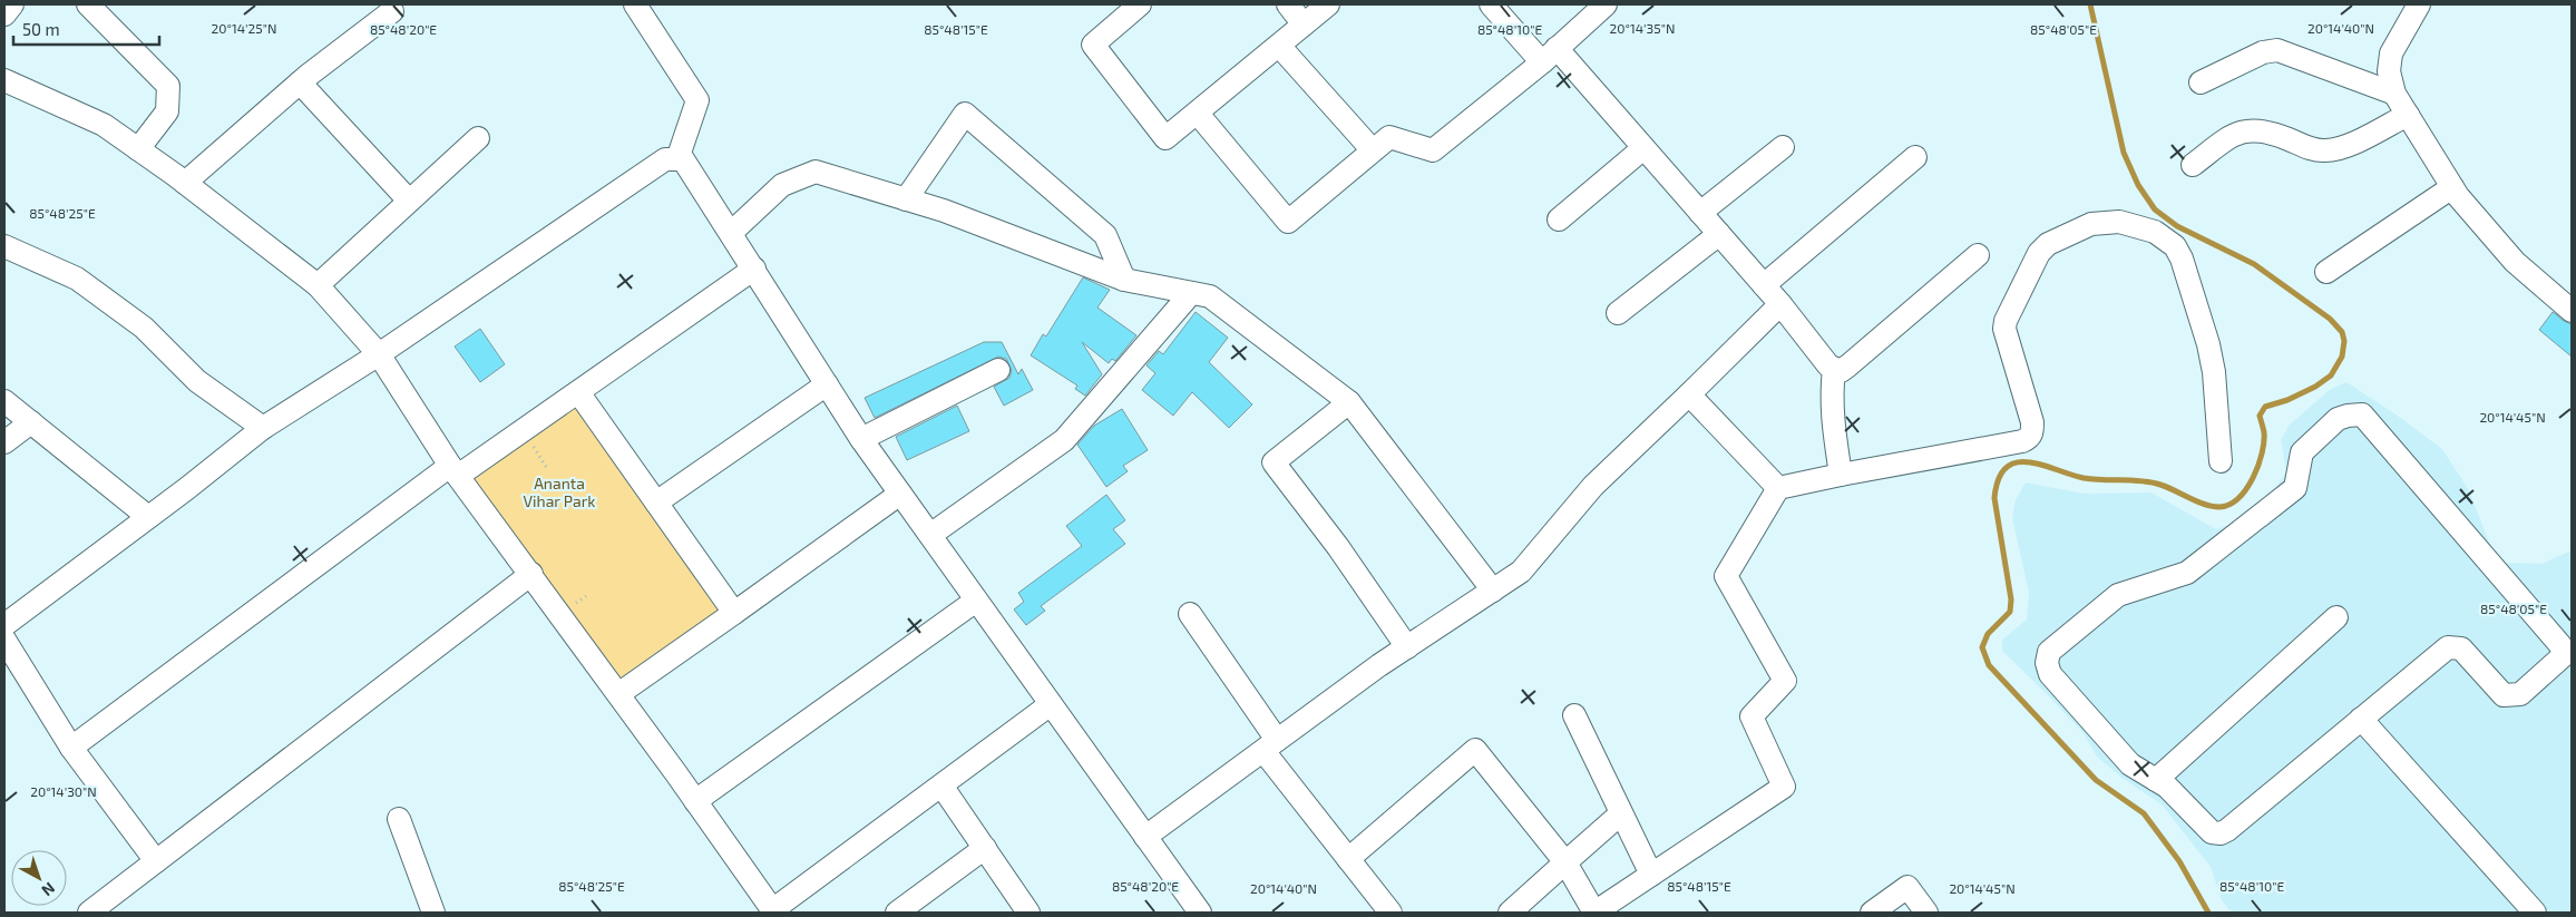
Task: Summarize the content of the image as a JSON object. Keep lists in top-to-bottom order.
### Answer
{
  "parks": ["Ananta Vihar Park"],
  "scale_bar": "50 m",
  "north": "bottom right",
  "coordinates": [
    "20°14'40\"N",
    "20°14'25\"N",
    "20°14'35\"N",
    "85°48'20\"E",
    "85°48'05\"E",
    "85°48'15\"E",
    "85°48'10\"E",
    "85°48'25\"E",
    "20°14'45\"N",
    "20°14'30\"N"
  ]
}
